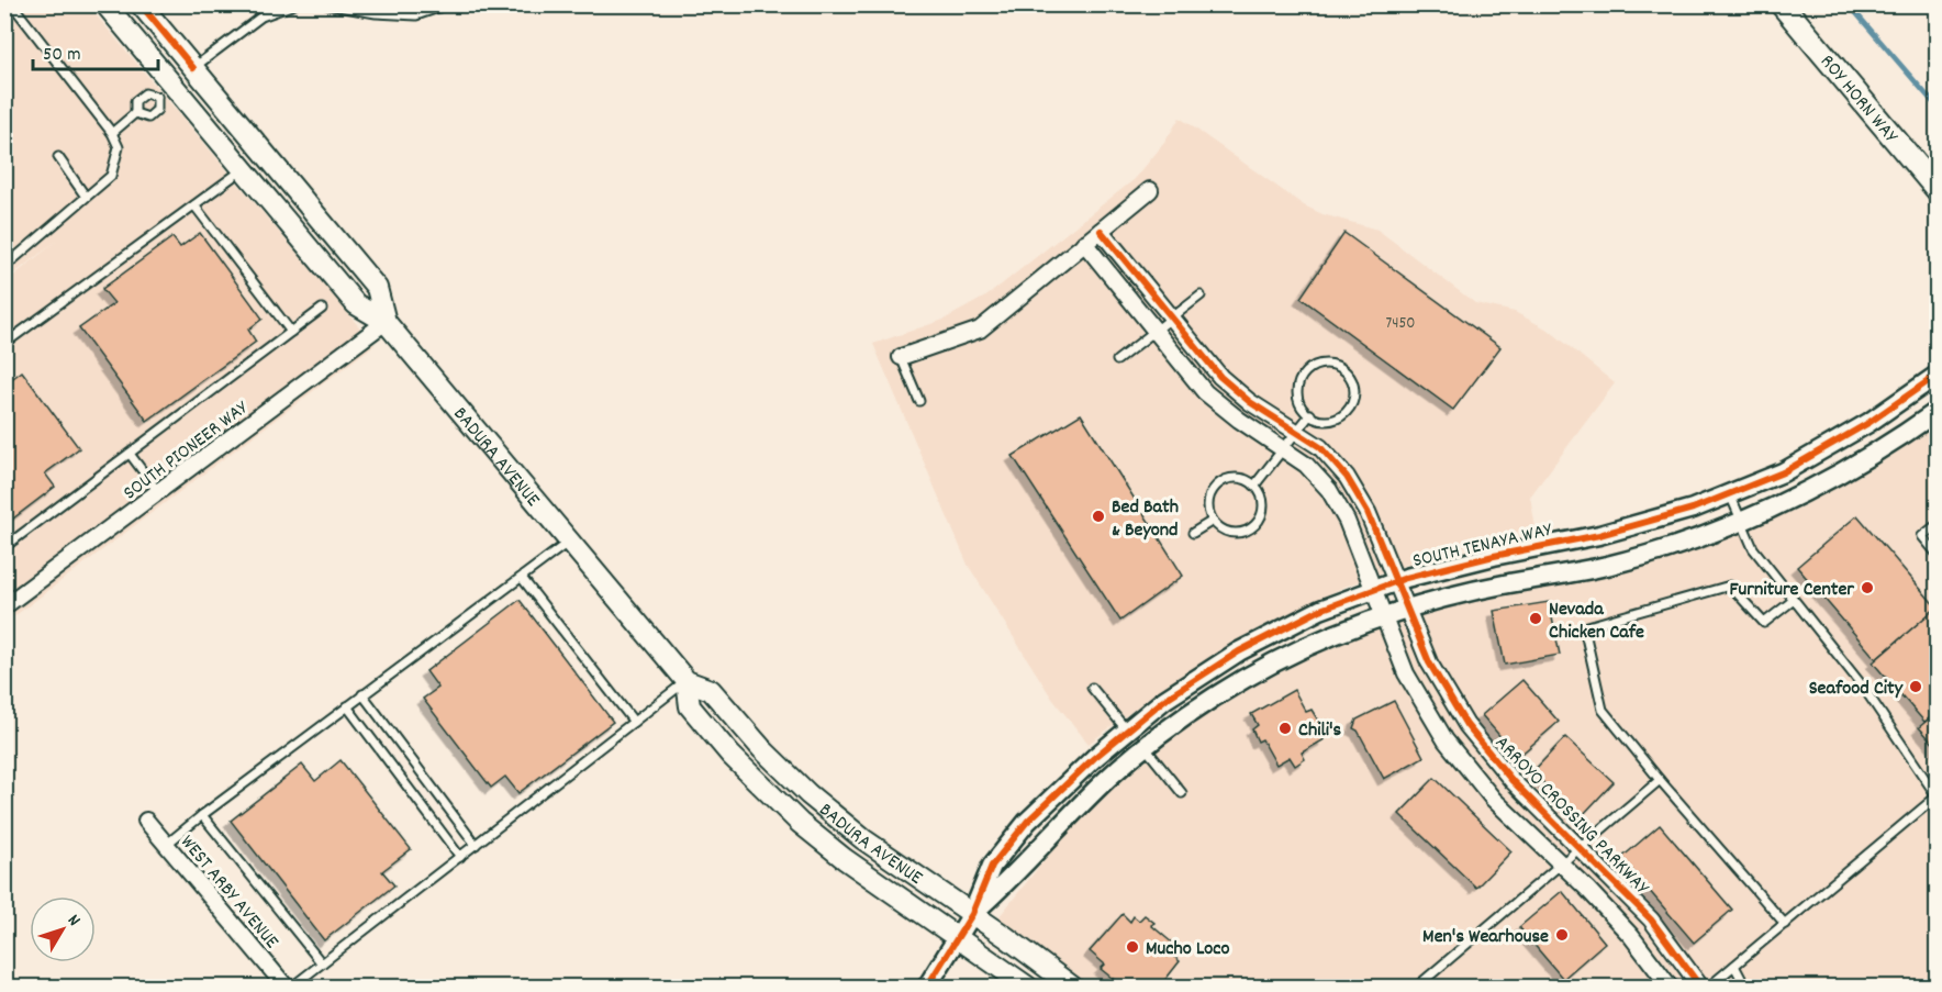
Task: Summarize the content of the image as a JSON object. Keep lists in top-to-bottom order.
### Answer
{
  "streets": {
    "main road": ["ROY HORN WAY", "BADURA AVENUE"],
    "street": [
      "SOUTH PIONEER WAY",
      "SOUTH TENAYA WAY",
      "ARROYO CROSSING PARKWAY",
      "WEST ARBY AVENUE"
    ]
  },
  "crossings": [
    ["SOUTH PIONEER WAY", "BADURA AVENUE"],
    ["BADURA AVENUE", "SOUTH TENAYA WAY"],
    ["SOUTH TENAYA WAY", "ARROYO CROSSING PARKWAY"]
  ],
  "places": [
    "Bed Bath & Beyond",
    "Furniture Center",
    "Nevada Chicken Cafe",
    "Seafood City",
    "Chili's",
    "Men's Wearhouse",
    "Mucho Loco"
  ],
  "house_numbers": ["7450"],
  "scale_bar": "50 m",
  "north": "top right"
}
